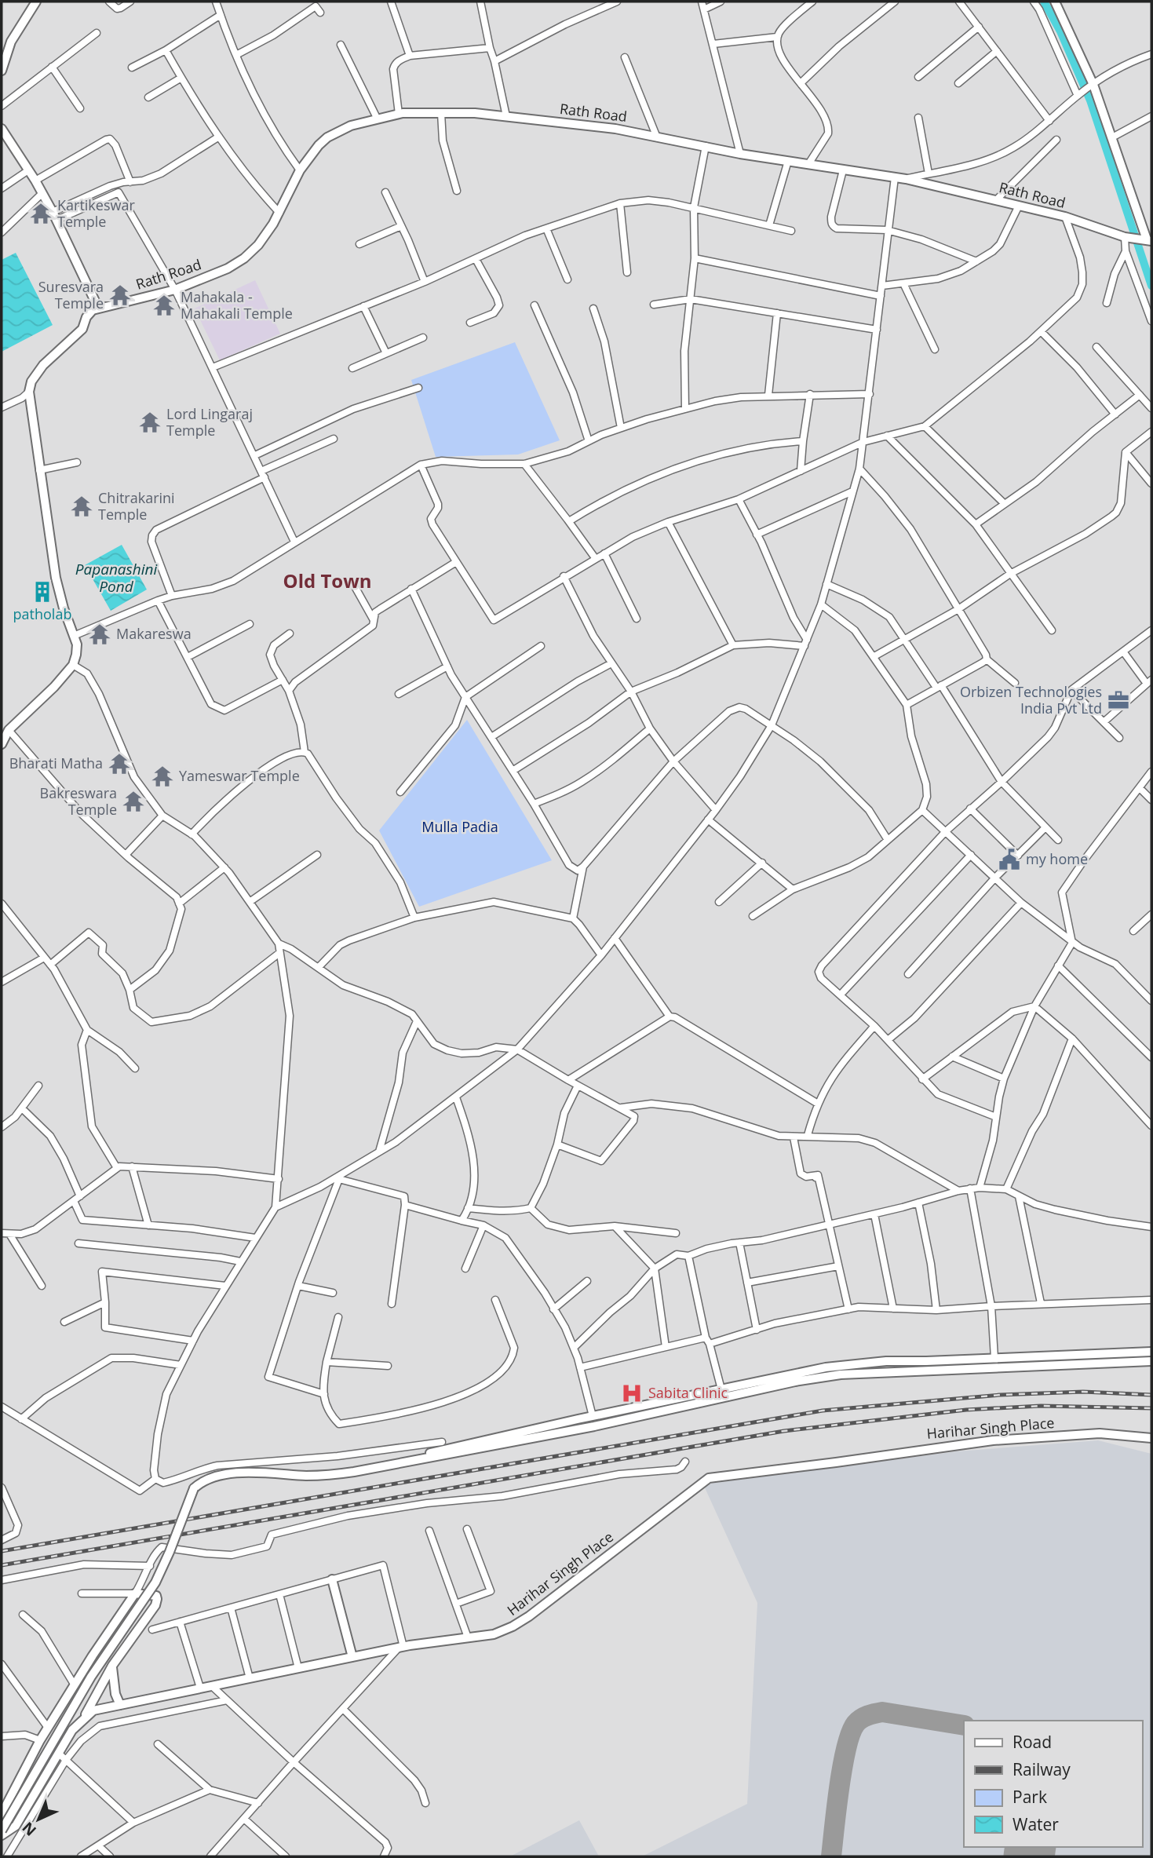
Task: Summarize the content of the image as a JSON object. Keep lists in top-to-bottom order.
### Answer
{
  "streets": {
    "street": ["Rath Road", "Harihar Singh Place"]
  },
  "districts": ["Old Town"],
  "water": ["Papanashini Pond"],
  "parks": ["Mulla Padia"],
  "places": {
    "temple": [
      "Kartikeswar Temple",
      "Suresvara Temple",
      "Mahakala - Mahakali Temple",
      "Lord Lingaraj Temple",
      "Chitrakarini Temple",
      "Makareswa",
      "Bharati Matha",
      "Yameswar Temple",
      "Bakreswara Temple"
    ],
    "building": ["patholab"],
    "office": ["Orbizen Technologies India Pvt Ltd"],
    "public building": ["my home"],
    "hospital": ["Sabita Clinic"]
  },
  "legend": [
    "Road",
    "Railway",
    "Park",
    "Water"
  ],
  "north": "bottom left"
}
